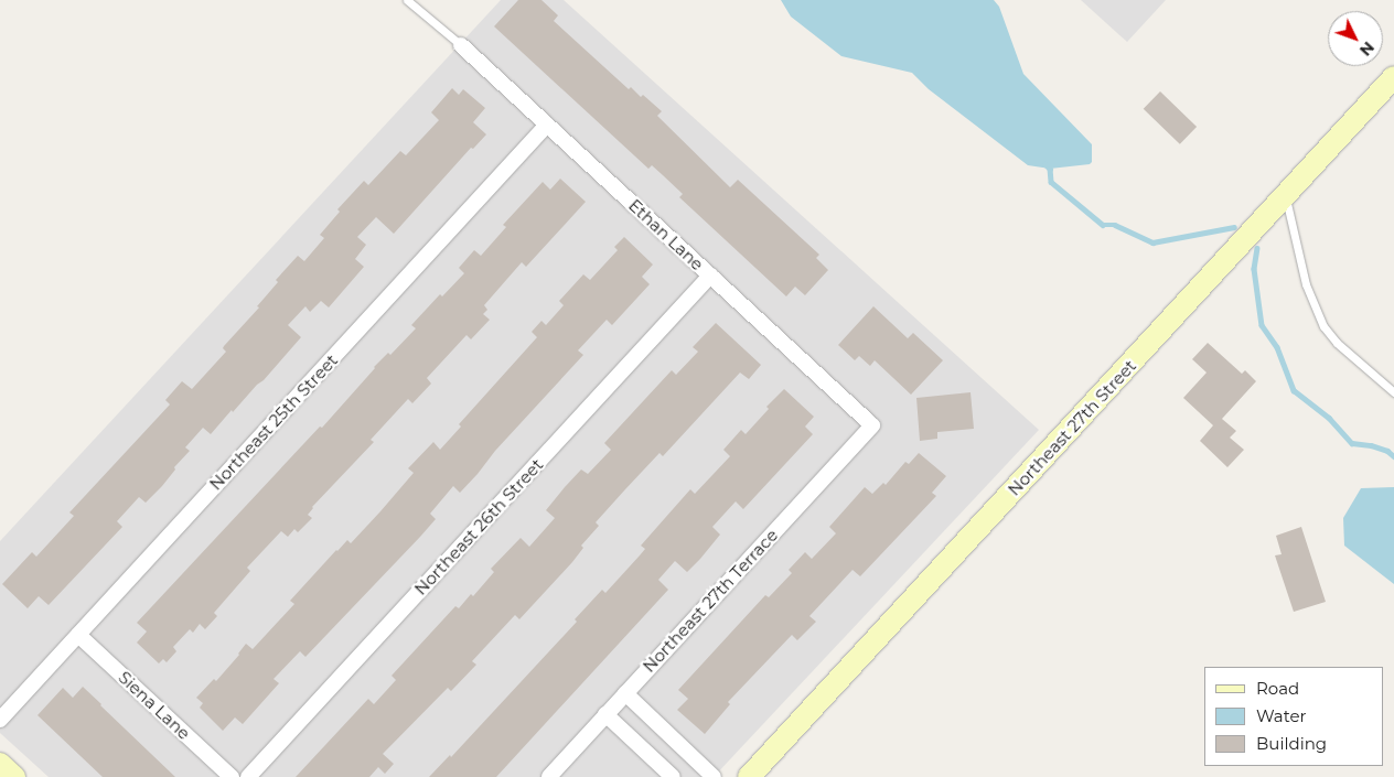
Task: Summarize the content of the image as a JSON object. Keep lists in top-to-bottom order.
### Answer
{
  "streets": {
    "street": [
      "Ethan Lane",
      "Northeast 25th Street",
      "Northeast 27th Street",
      "Northeast 26th Street",
      "Northeast 27th Terrace",
      "Siena Lane"
    ]
  },
  "crossings": [
    ["Ethan Lane", "Northeast 25th Street"],
    ["Ethan Lane", "Northeast 26th Street"],
    ["Ethan Lane", "Northeast 27th Terrace"],
    ["Northeast 25th Street", "Siena Lane"]
  ],
  "legend": ["Road", "Water", "Building"],
  "north": "bottom right"
}
